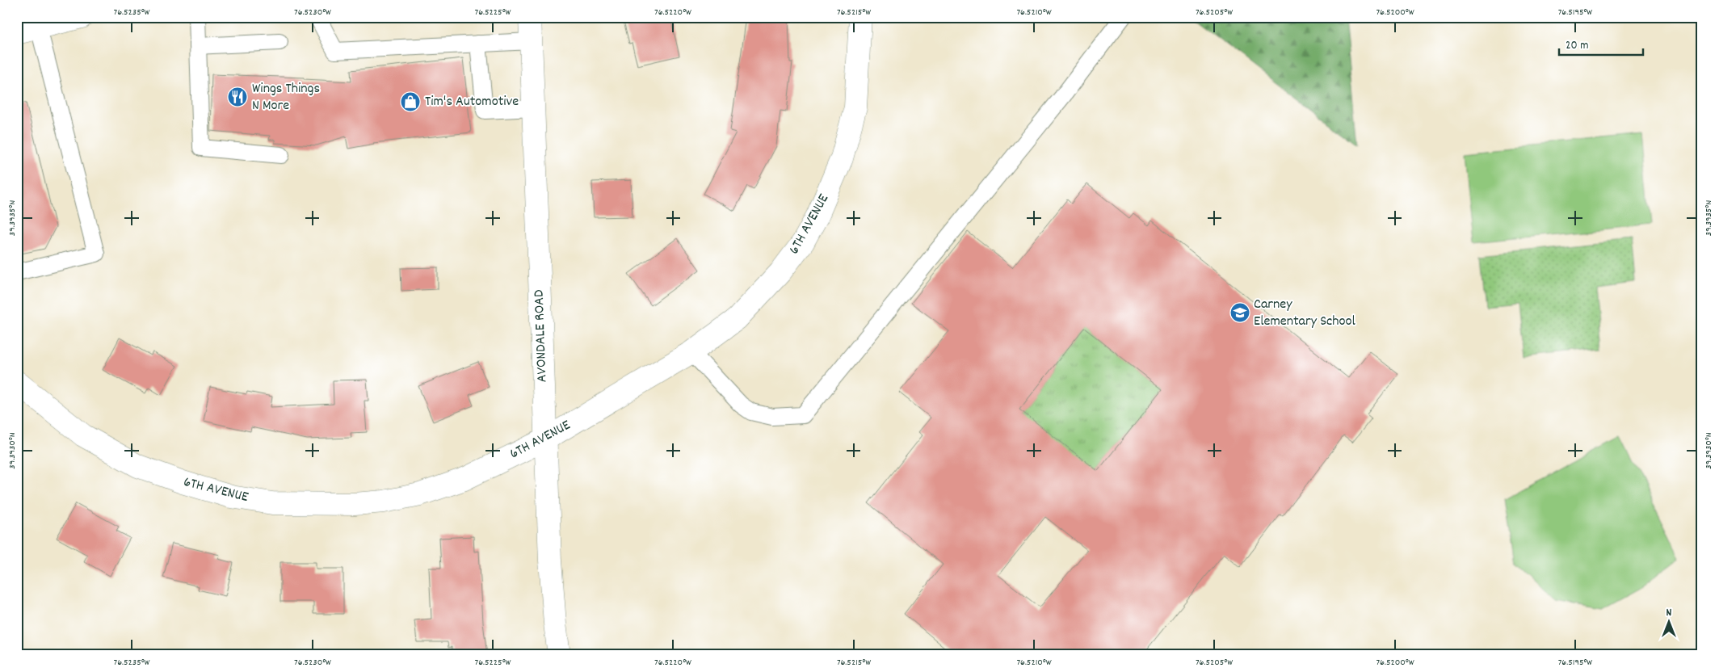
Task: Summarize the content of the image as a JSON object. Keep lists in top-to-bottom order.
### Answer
{
  "streets": {
    "street": ["6TH AVENUE", "AVONDALE ROAD"]
  },
  "crossings": [
    ["6TH AVENUE", "AVONDALE ROAD"]
  ],
  "places": {
    "restaurant": ["Wings Things N More"],
    "shop": ["Tim's Automotive"],
    "school or university": ["Carney Elementary School"]
  },
  "scale_bar": "20 m",
  "north": "top",
  "coordinates": [
    "76.5235°W",
    "76.5230°W",
    "76.5225°W",
    "76.5220°W",
    "76.5215°W",
    "76.5210°W",
    "76.5205°W",
    "76.5200°W",
    "76.5195°W",
    "39.3935°N",
    "39.3930°N"
  ]
}
